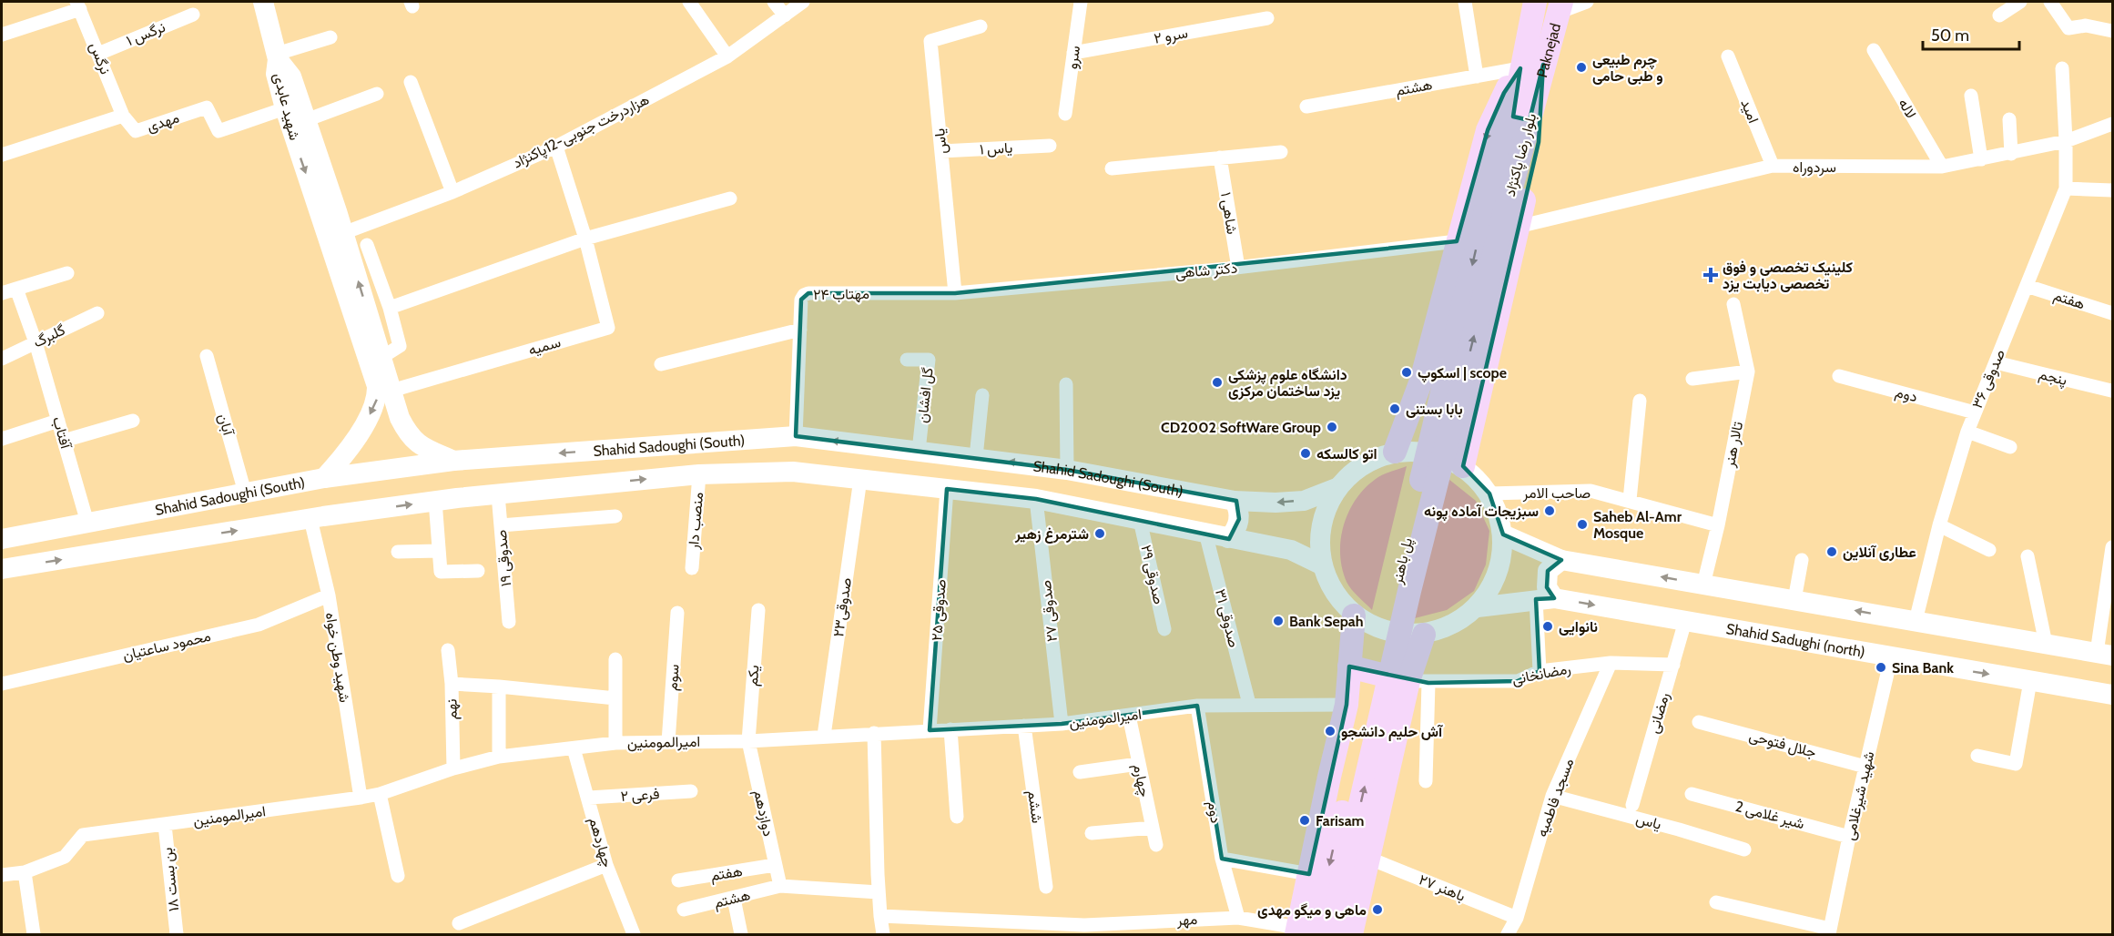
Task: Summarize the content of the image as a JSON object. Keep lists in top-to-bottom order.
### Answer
{
  "streets": {
    "main road": [
      "Paknejad",
      "شهید عابدی",
      "بلوار رضا پاکنژاد",
      "Shahid Sadoughi (South)",
      "پل باهنر",
      "Shahid Sadughi (north)"
    ],
    "street": [
      "نرگس ۱",
      "سرو ۲",
      "سرو",
      "نرگس",
      "هشتم",
      "لاله",
      "امید",
      "مهدی",
      "هزاردرخت جنوبی-12پاکنژاد",
      "یاس",
      "یاس ۱",
      "سردوراه",
      "شاهی ۱",
      "دکتر شاهی",
      "مهتاب ۲۴",
      "هفتم",
      "گلبرگ",
      "سمیه",
      "پنجم",
      "صدوقی ۳۶",
      "دوم",
      "گل افشان",
      "آبان",
      "آفتاب",
      "تالار هنر",
      "صاحب الامر",
      "منصب دار",
      "صدوقی ۱۹",
      "صدوقی ۲۹",
      "صدوقی۲۳",
      "صدوقی ۲۵",
      "صدوقی ۲۷",
      "صدوقی ۳۱",
      "محمود ساعتیان",
      "شهید وطن خواه",
      "رمضانخانی",
      "یکم",
      "سوم",
      "نهم",
      "رمضانی",
      "امیرالمومنین",
      "جلال فتوحی",
      "چهارم",
      "فرعی ۲",
      "شهید شیرغلامی",
      "مسجد فاطمیه",
      "ششم",
      "دوازدهم",
      "شیر غلامی 2",
      "چهاردهم",
      "بن بست ۱۸",
      "باهنر ۲۷",
      "مهر"
    ]
  },
  "crossings": [
    ["نرگس ۱", "نرگس"],
    ["سرو ۲", "سرو"],
    ["Paknejad", "هشتم"],
    ["Paknejad", "بلوار رضا پاکنژاد"],
    ["نرگس", "مهدی"],
    ["هشتم", "دوازدهم"],
    ["شهید عابدی", "مهدی"],
    ["شهید عابدی", "هزاردرخت جنوبی-12پاکنژاد"],
    ["شهید عابدی", "سمیه"],
    ["شهید عابدی", "Shahid Sadoughi (South)"],
    ["لاله", "سردوراه"],
    ["امید", "سردوراه"],
    ["یاس", "یاس ۱"],
    ["یاس", "دکتر شاهی"],
    ["یاس", "مهتاب ۲۴"],
    ["یاس", "مسجد فاطمیه"],
    ["بلوار رضا پاکنژاد", "سردوراه"],
    ["بلوار رضا پاکنژاد", "پل باهنر"],
    ["سردوراه", "صدوقی ۳۶"],
    ["سردوراه", "پل باهنر"],
    ["شاهی ۱", "دکتر شاهی"],
    ["دکتر شاهی", "مهتاب ۲۴"],
    ["مهتاب ۲۴", "Shahid Sadoughi (South)"],
    ["هفتم", "صدوقی ۳۶"],
    ["هفتم", "دوازدهم"],
    ["گلبرگ", "آفتاب"],
    ["پنجم", "صدوقی ۳۶"],
    ["صدوقی ۳۶", "دوم"],
    ["دوم", "امیرالمومنین"],
    ["دوم", "مهر"],
    ["گل افشان", "Shahid Sadoughi (South)"],
    ["آبان", "Shahid Sadoughi (South)"],
    ["آفتاب", "Shahid Sadoughi (South)"],
    ["تالار هنر", "صاحب الامر"],
    ["Shahid Sadoughi (South)", "صاحب الامر"],
    ["Shahid Sadoughi (South)", "منصب دار"],
    ["Shahid Sadoughi (South)", "صدوقی ۱۹"],
    ["Shahid Sadoughi (South)", "صدوقی ۲۹"],
    ["Shahid Sadoughi (South)", "صدوقی۲۳"],
    ["Shahid Sadoughi (South)", "صدوقی ۲۵"],
    ["Shahid Sadoughi (South)", "صدوقی ۲۷"],
    ["Shahid Sadoughi (South)", "صدوقی ۳۱"],
    ["Shahid Sadoughi (South)", "Shahid Sadughi (north)"],
    ["Shahid Sadoughi (South)", "شهید وطن خواه"],
    ["صاحب الامر", "Shahid Sadughi (north)"],
    ["پل باهنر", "مهر"],
    ["صدوقی۲۳", "امیرالمومنین"],
    ["صدوقی ۲۵", "امیرالمومنین"],
    ["صدوقی ۲۷", "امیرالمومنین"],
    ["صدوقی ۳۱", "امیرالمومنین"],
    ["Shahid Sadughi (north)", "رمضانی"],
    ["Shahid Sadughi (north)", "شهید شیرغلامی"],
    ["محمود ساعتیان", "شهید وطن خواه"],
    ["شهید وطن خواه", "امیرالمومنین"],
    ["رمضانخانی", "رمضانی"],
    ["رمضانخانی", "مسجد فاطمیه"],
    ["یکم", "امیرالمومنین"],
    ["یکم", "دوازدهم"],
    ["سوم", "امیرالمومنین"],
    ["نهم", "امیرالمومنین"],
    ["امیرالمومنین", "چهارم"],
    ["امیرالمومنین", "ششم"],
    ["امیرالمومنین", "دوازدهم"],
    ["امیرالمومنین", "چهاردهم"],
    ["امیرالمومنین", "بن بست ۱۸"],
    ["جلال فتوحی", "شهید شیرغلامی"],
    ["فرعی ۲", "چهاردهم"],
    ["شهید شیرغلامی", "شیر غلامی 2"],
    ["مسجد فاطمیه", "باهنر ۲۷"]
  ],
  "places": {
    "other": [
      "چرم طبیعی و طبی حامی",
      "اسکوپ | scope",
      "دانشگاه علوم پزشکی یزد ساختمان مرکزی",
      "بابا بستنی",
      "CD2002 SoftWare Group",
      "اتو کالسکه",
      "سبزیجات آماده پونه",
      "Saheb Al-Amr Mosque",
      "شترمرغ زهیر",
      "عطاری آنلاین",
      "Bank Sepah",
      "نانوایی",
      "Sina Bank",
      "آش حلیم دانشجو",
      "Farisam",
      "ماهی و میگو مهدی"
    ],
    "health": ["کلینیک تخصصی و فوق تخصصی دیابت یزد"]
  },
  "scale_bar": "50 m"
}
